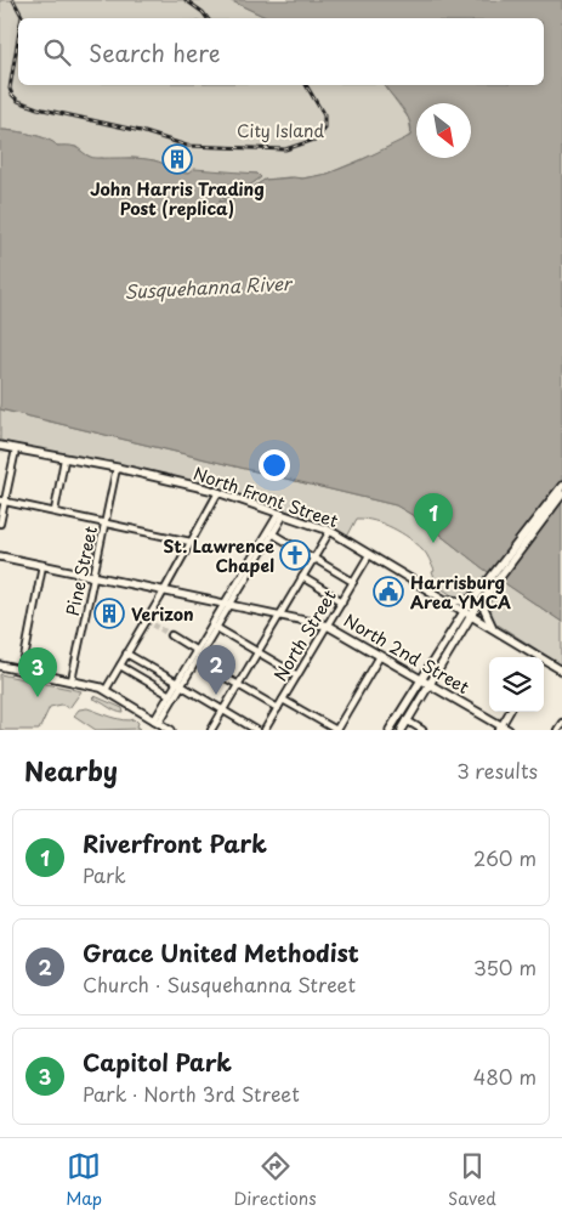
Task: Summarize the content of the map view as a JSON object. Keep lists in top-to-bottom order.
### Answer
{
  "streets": {
    "main road": ["North Front Street", "North 2nd Street"],
    "street": ["Pine Street", "North Street"]
  },
  "crossings": [
    ["North Front Street", "Pine Street"],
    ["North Front Street", "North Street"],
    ["Pine Street", "North 2nd Street"],
    ["North Street", "North 2nd Street"]
  ],
  "water": ["Susquehanna River"],
  "parks": ["City Island"],
  "places": {
    "building": ["John Harris Trading Post (replica)", "Verizon"],
    "church": ["St. Lawrence Chapel"],
    "public building": ["Harrisburg Area YMCA"]
  },
  "north": "bottom right",
  "page": {
    "search": "Search here",
    "pins": ["1", "2", "3"],
    "heading": ["Nearby", "3 results"],
    "list": [
      {
        "mark": "1",
        "name": "Riverfront Park",
        "note": "Park",
        "value": "260 m"
      },
      {
        "mark": "2",
        "name": "Grace United Methodist",
        "note": "Church · Susquehanna Street",
        "value": "350 m"
      },
      {
        "mark": "3",
        "name": "Capitol Park",
        "note": "Park · North 3rd Street",
        "value": "480 m"
      }
    ],
    "nav": ["Map", "Directions", "Saved"]
  }
}
